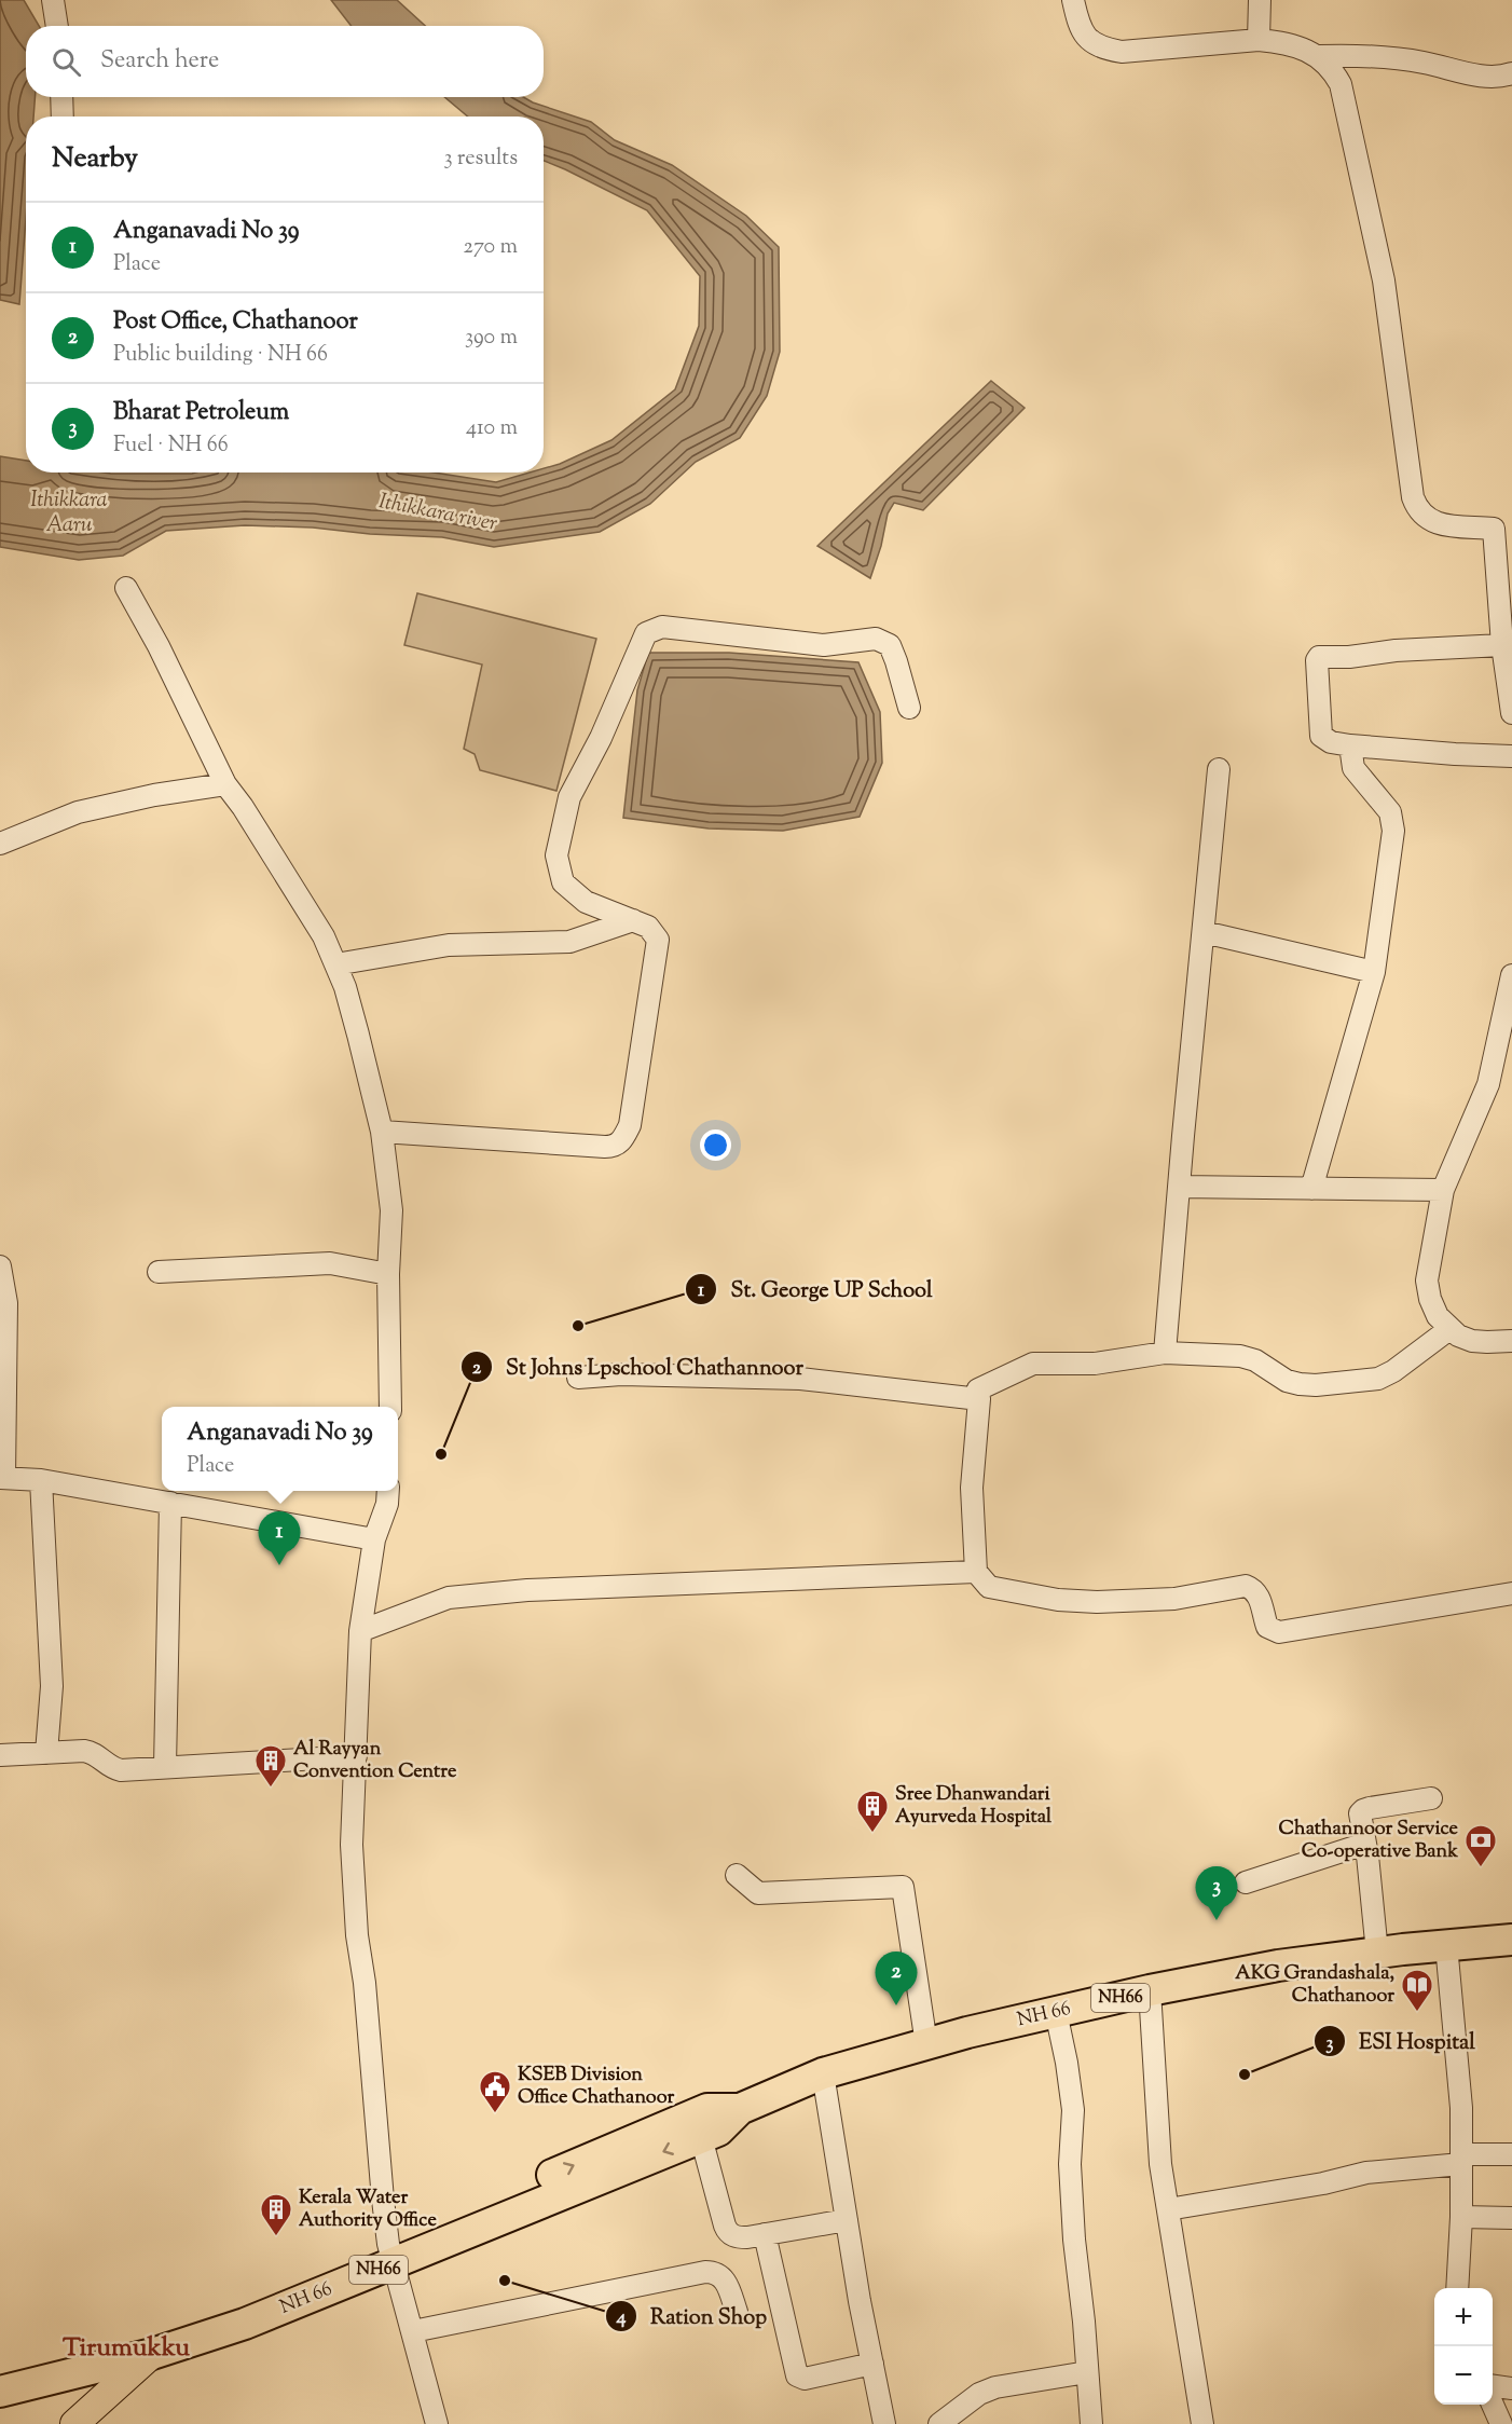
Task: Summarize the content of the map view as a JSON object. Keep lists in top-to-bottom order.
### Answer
{
  "streets": {
    "highway": ["NH66", "NH 66"]
  },
  "districts": ["Tirumukku"],
  "water": ["Ithikkara Aaru", "Ithikkara river"],
  "places": {
    "other": [
      "St. George UP School",
      "St Johns Lpschool Chathannoor",
      "ESI Hospital",
      "Ration Shop"
    ],
    "building": ["Al Rayyan Convention Centre", "Sree Dhanwandari Ayurveda Hospital", "Kerala Water Authority Office"],
    "bank": ["Chathannoor Service Co-operative Bank"],
    "library": ["AKG Grandashala, Chathanoor"],
    "public building": ["KSEB Division Office Chathanoor"]
  },
  "page": {
    "search": "Search here",
    "heading": ["Nearby", "3 results"],
    "list": [
      {
        "mark": "1",
        "name": "Anganavadi No 39",
        "note": "Place",
        "value": "270 m"
      },
      {
        "mark": "2",
        "name": "Post Office, Chathanoor",
        "note": "Public building · NH 66",
        "value": "390 m"
      },
      {
        "mark": "3",
        "name": "Bharat Petroleum",
        "note": "Fuel · NH 66",
        "value": "410 m"
      }
    ],
    "popup": ["Anganavadi No 39", "Place"],
    "pins": ["1", "3", "2"],
    "map_buttons": ["+", "−"]
  }
}
